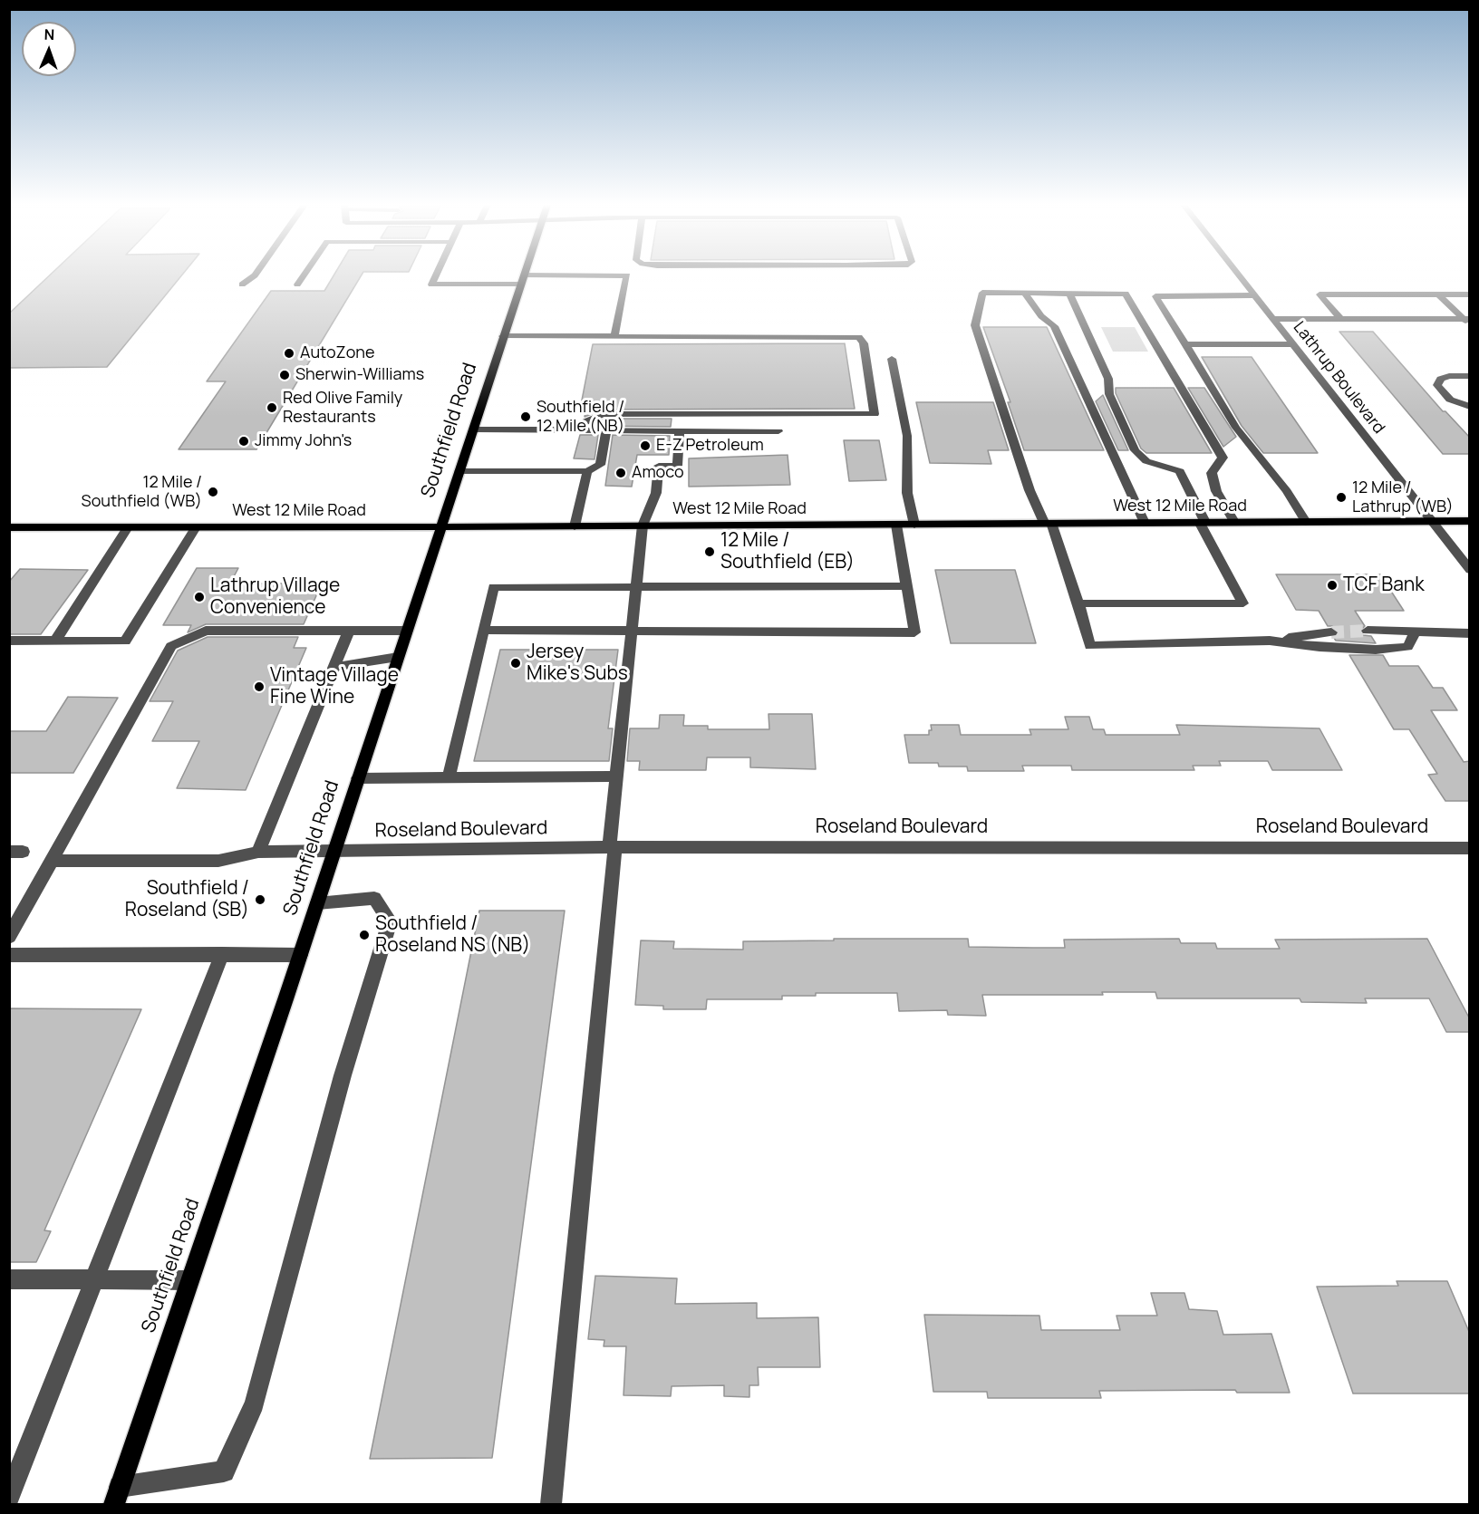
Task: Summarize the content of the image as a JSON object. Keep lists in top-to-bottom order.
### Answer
{
  "streets": {
    "main road": ["Southfield Road", "West 12 Mile Road"],
    "street": ["Lathrup Boulevard", "Roseland Boulevard"]
  },
  "crossings": [
    ["Lathrup Boulevard", "West 12 Mile Road"],
    ["Southfield Road", "West 12 Mile Road"],
    ["Southfield Road", "Roseland Boulevard"]
  ],
  "places": [
    "AutoZone",
    "Sherwin-Williams",
    "Red Olive Family Restaurants",
    "Southfield / 12 Mile (NB)",
    "Jimmy John's",
    "E-Z Petroleum",
    "Amoco",
    "12 Mile / Southfield (WB)",
    "12 Mile / Lathrup (WB)",
    "12 Mile / Southfield (EB)",
    "TCF Bank",
    "Lathrup Village Convenience",
    "Jersey Mike's Subs",
    "Vintage Village Fine Wine",
    "Southfield / Roseland (SB)",
    "Southfield / Roseland NS (NB)"
  ],
  "north": "top"
}
